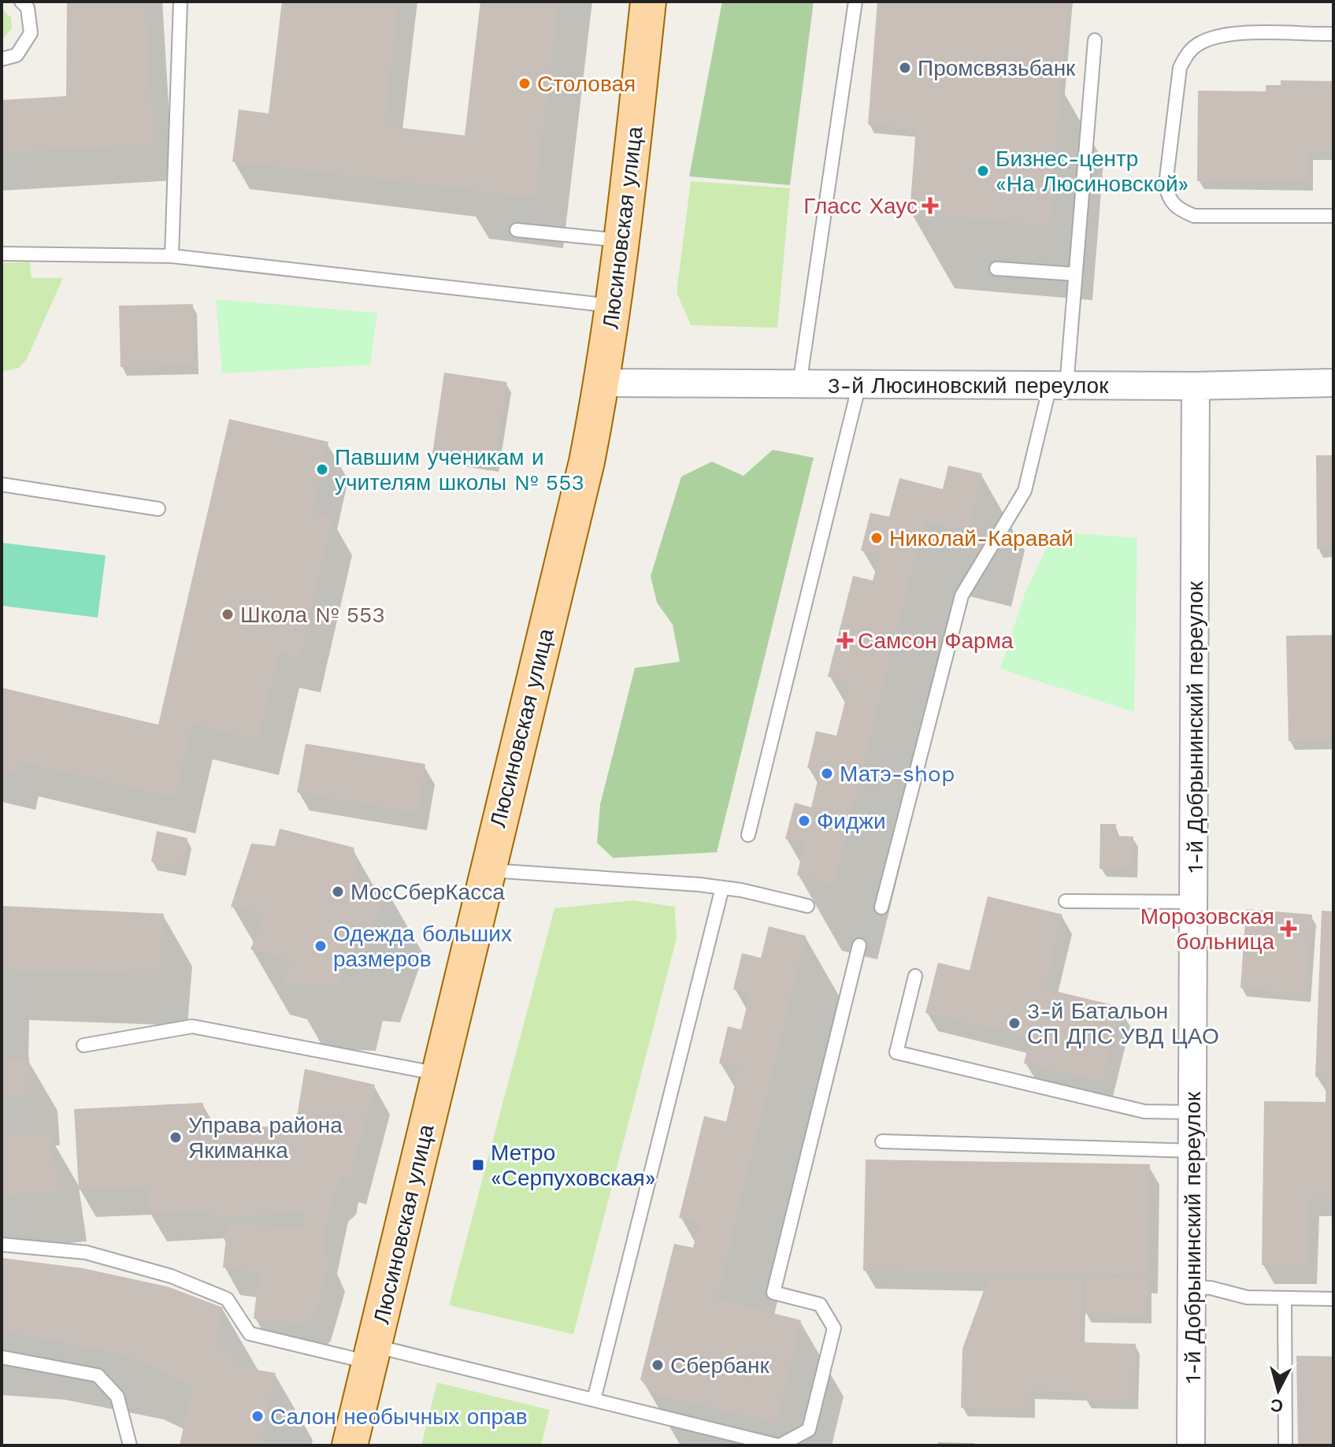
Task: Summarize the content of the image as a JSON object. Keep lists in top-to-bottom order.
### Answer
{
  "streets": {
    "main road": ["Люсиновская улица"],
    "street": ["3-й Люсиновский переулок", "1-й Добрынинский переулок"]
  },
  "crossings": [
    ["Люсиновская улица", "3-й Люсиновский переулок"],
    ["3-й Люсиновский переулок", "1-й Добрынинский переулок"]
  ],
  "places": {
    "other": [
      "Промсвязьбанк",
      "Столовая",
      "Бизнес-центр «На Люсиновской»",
      "Павшим ученикам и учителям школы № 553",
      "Николай-Каравай",
      "Школа № 553",
      "Матэ-shop",
      "Фиджи",
      "МосСберКасса",
      "Одежда больших размеров",
      "3-й Батальон СП ДПС УВД ЦАО",
      "Управа района Якиманка",
      "Сбербанк",
      "Салон необычных оправ"
    ],
    "health": ["Гласс Хаус", "Самсон Фарма", "Морозовская больница"],
    "transit": ["Метро «Серпуховская»"]
  },
  "north": "bottom"
}
